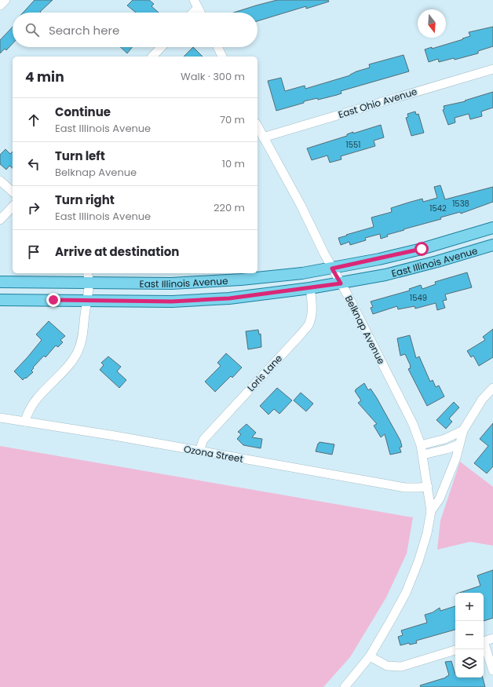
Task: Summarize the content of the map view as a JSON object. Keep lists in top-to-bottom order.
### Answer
{
  "streets": {
    "main road": ["East Illinois Avenue"],
    "street": [
      "East Ohio Avenue",
      "Belknap Avenue",
      "Loris Lane",
      "Ozona Street"
    ]
  },
  "crossings": [
    ["East Ohio Avenue", "Belknap Avenue"],
    ["East Illinois Avenue", "Belknap Avenue"],
    ["East Illinois Avenue", "Loris Lane"],
    ["Belknap Avenue", "Ozona Street"],
    ["Loris Lane", "Ozona Street"]
  ],
  "house_numbers": [
    "1551",
    "1538",
    "1542",
    "1549"
  ],
  "north": "bottom",
  "page": {
    "search": "Search here",
    "heading": ["4 min", "Walk · 300 m"],
    "list": [
      ["Continue", "East Illinois Avenue", "70 m"],
      ["Turn left", "Belknap Avenue", "10 m"],
      ["Turn right", "East Illinois Avenue", "220 m"],
      "Arrive at destination"
    ],
    "map_buttons": ["+", "−"]
  }
}
